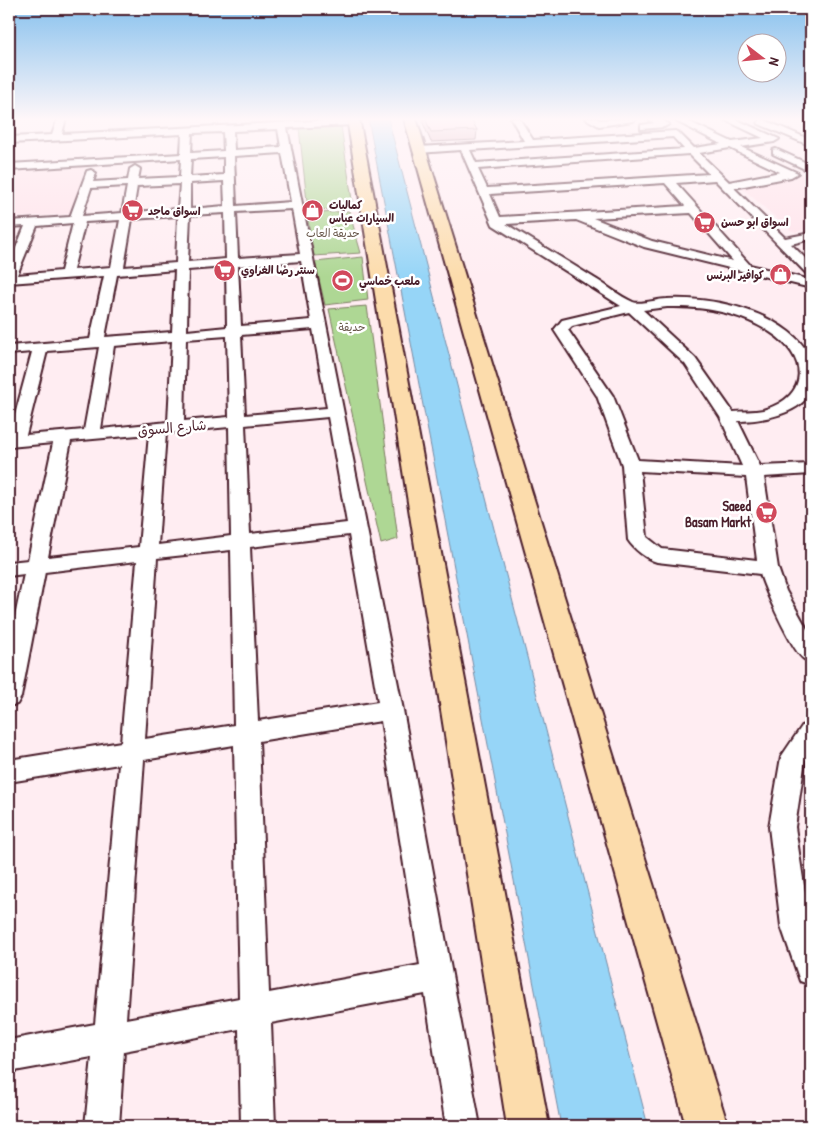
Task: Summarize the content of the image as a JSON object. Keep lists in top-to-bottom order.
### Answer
{
  "streets": {
    "street": ["شارع السوق"]
  },
  "parks": ["حديقة العاب", "حديقة"],
  "places": {
    "supermarket": [
      "اسواق ماجد",
      "اسواق ابو حسن",
      "سنتر رضا الغراوي",
      "Saeed Basam Markt"
    ],
    "shop": ["كماليات السيارات عباس", "كوافير البرنس"],
    "sports": ["ملعب خماسي"]
  },
  "north": "right"
}
